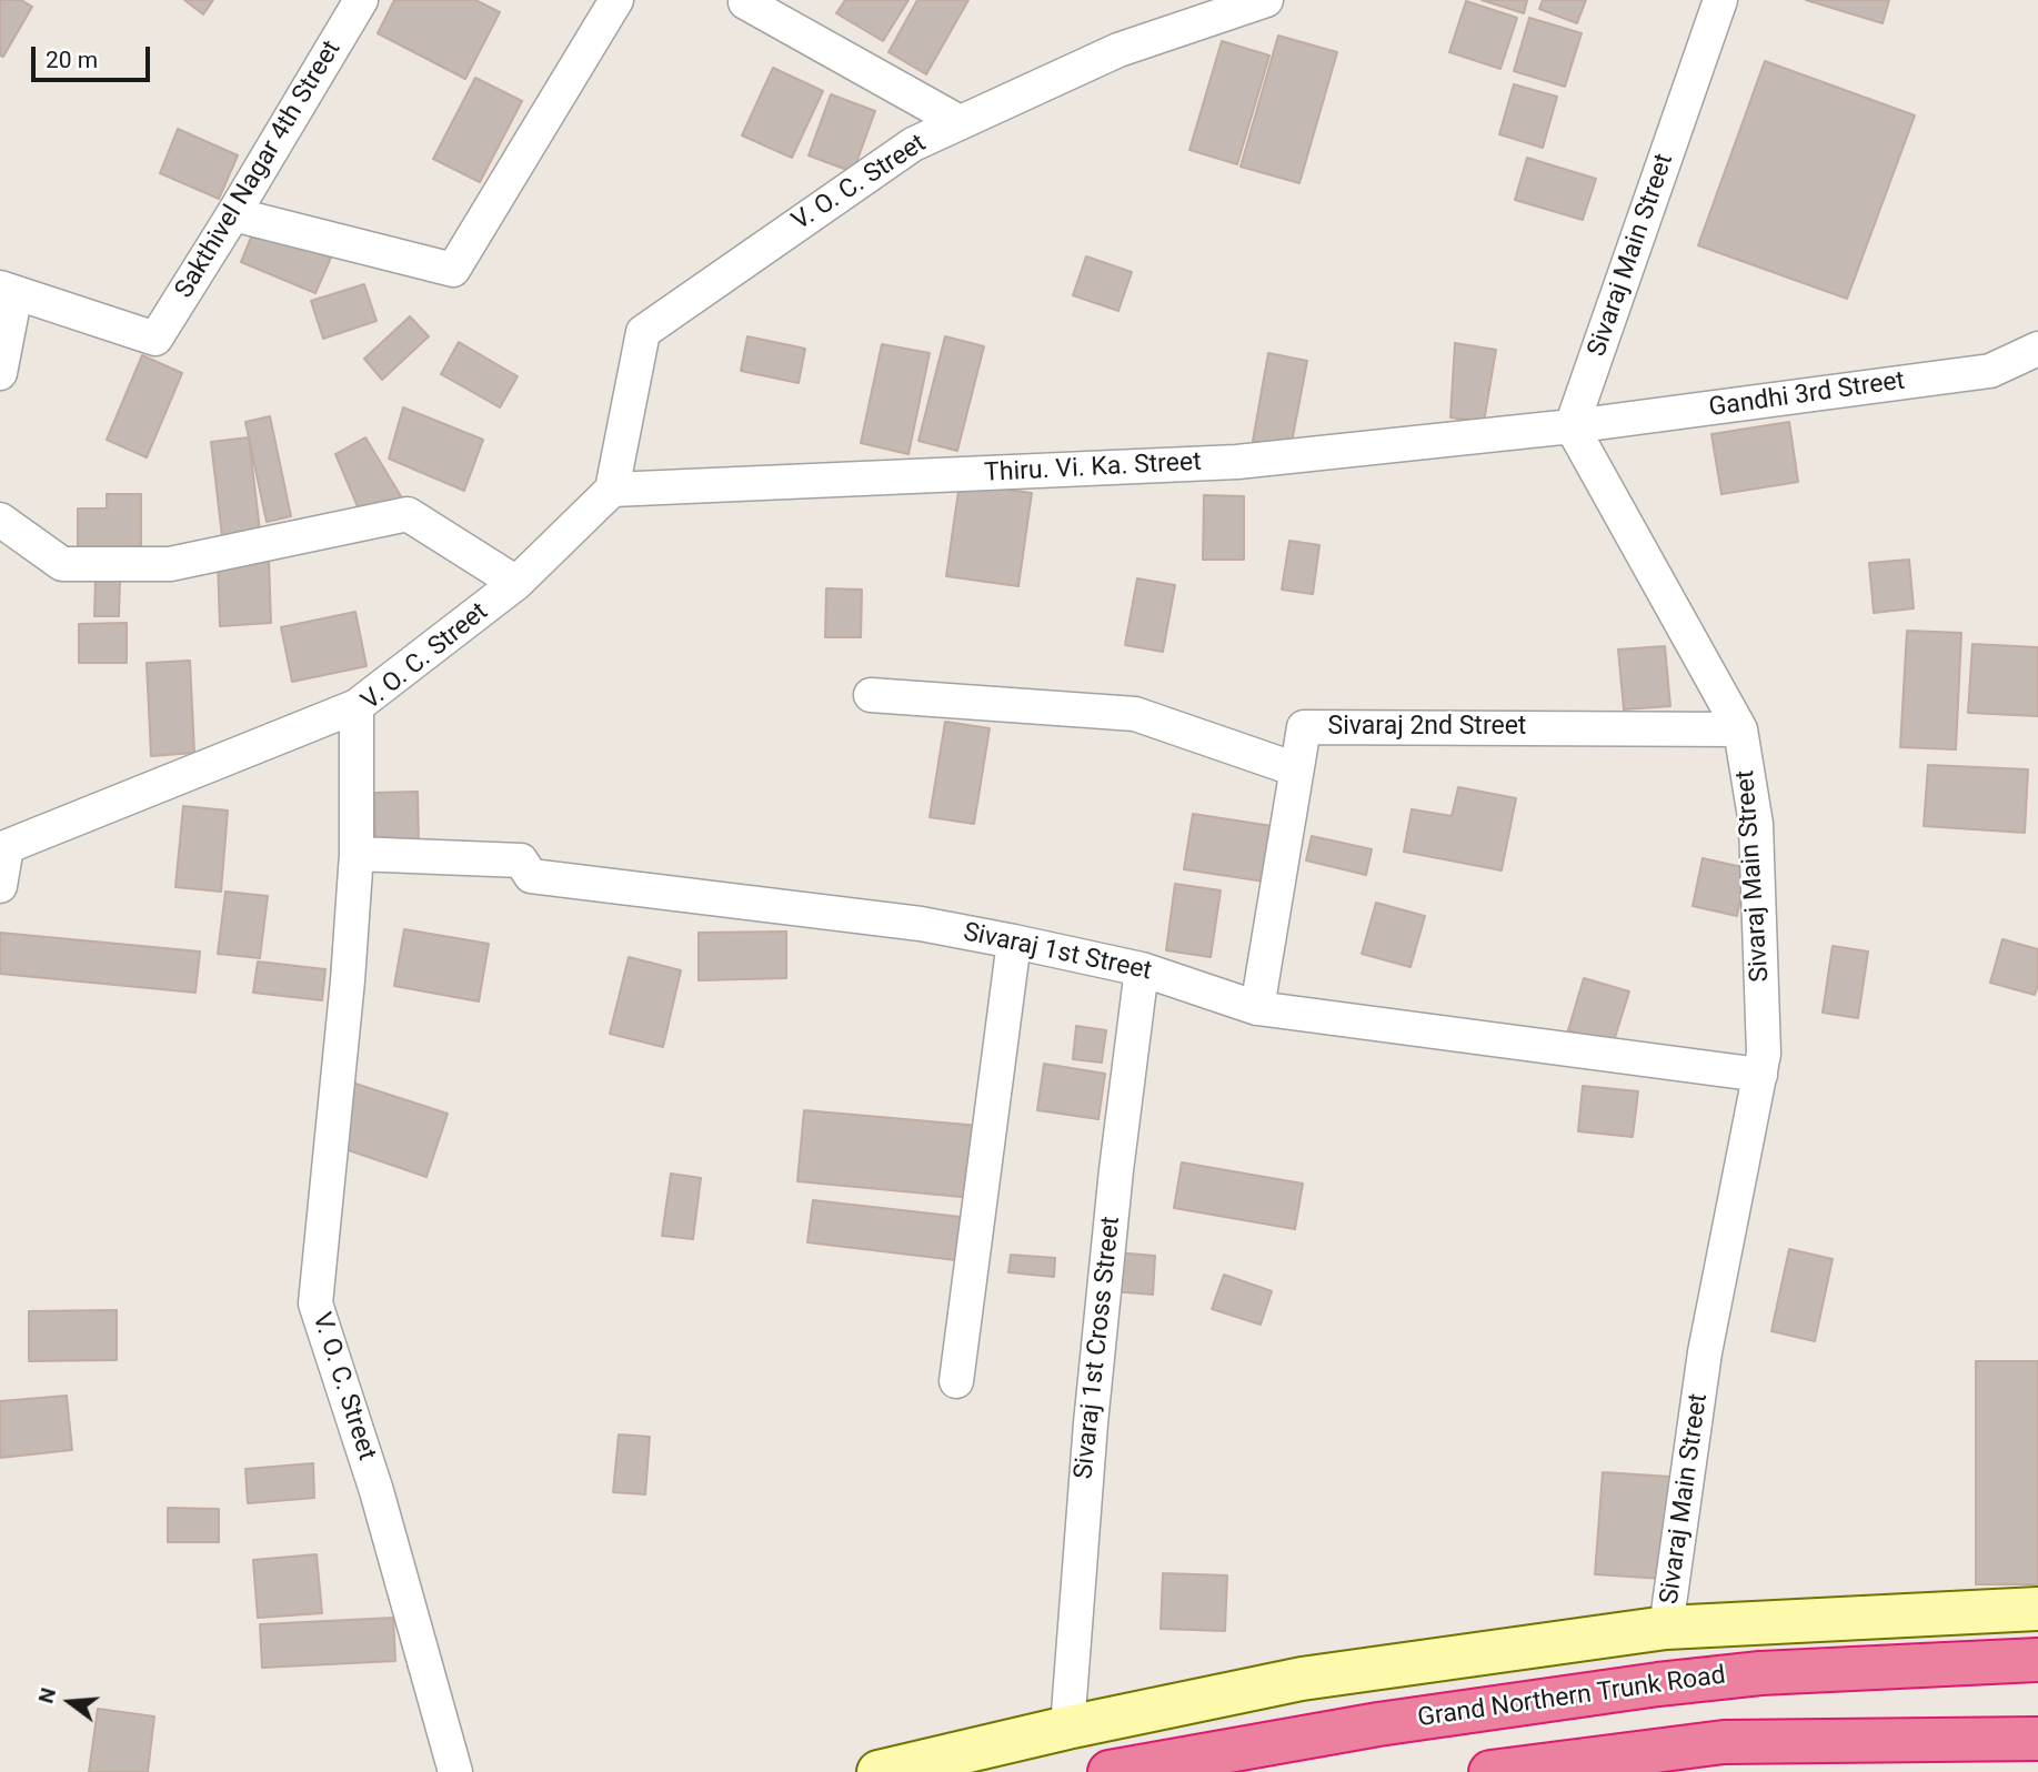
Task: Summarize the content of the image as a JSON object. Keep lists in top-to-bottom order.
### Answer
{
  "streets": {
    "highway": ["Grand Northern Trunk Road"],
    "street": [
      "Sakthivel Nagar 4th Street",
      "V. O. C. Street",
      "Sivaraj Main Street",
      "Gandhi 3rd Street",
      "Thiru. Vi. Ka. Street",
      "Sivaraj 2nd Street",
      "Sivaraj 1st Street",
      "Sivaraj 1st Cross Street"
    ]
  },
  "crossings": [
    ["V. O. C. Street", "Thiru. Vi. Ka. Street"],
    ["V. O. C. Street", "Sivaraj 1st Street"],
    ["Sivaraj Main Street", "Gandhi 3rd Street"],
    ["Sivaraj Main Street", "Thiru. Vi. Ka. Street"],
    ["Sivaraj Main Street", "Sivaraj 2nd Street"],
    ["Sivaraj Main Street", "Sivaraj 1st Street"],
    ["Gandhi 3rd Street", "Thiru. Vi. Ka. Street"],
    ["Sivaraj 2nd Street", "Sivaraj 1st Street"],
    ["Sivaraj 1st Street", "Sivaraj 1st Cross Street"]
  ],
  "scale_bar": "20 m",
  "north": "left"
}
